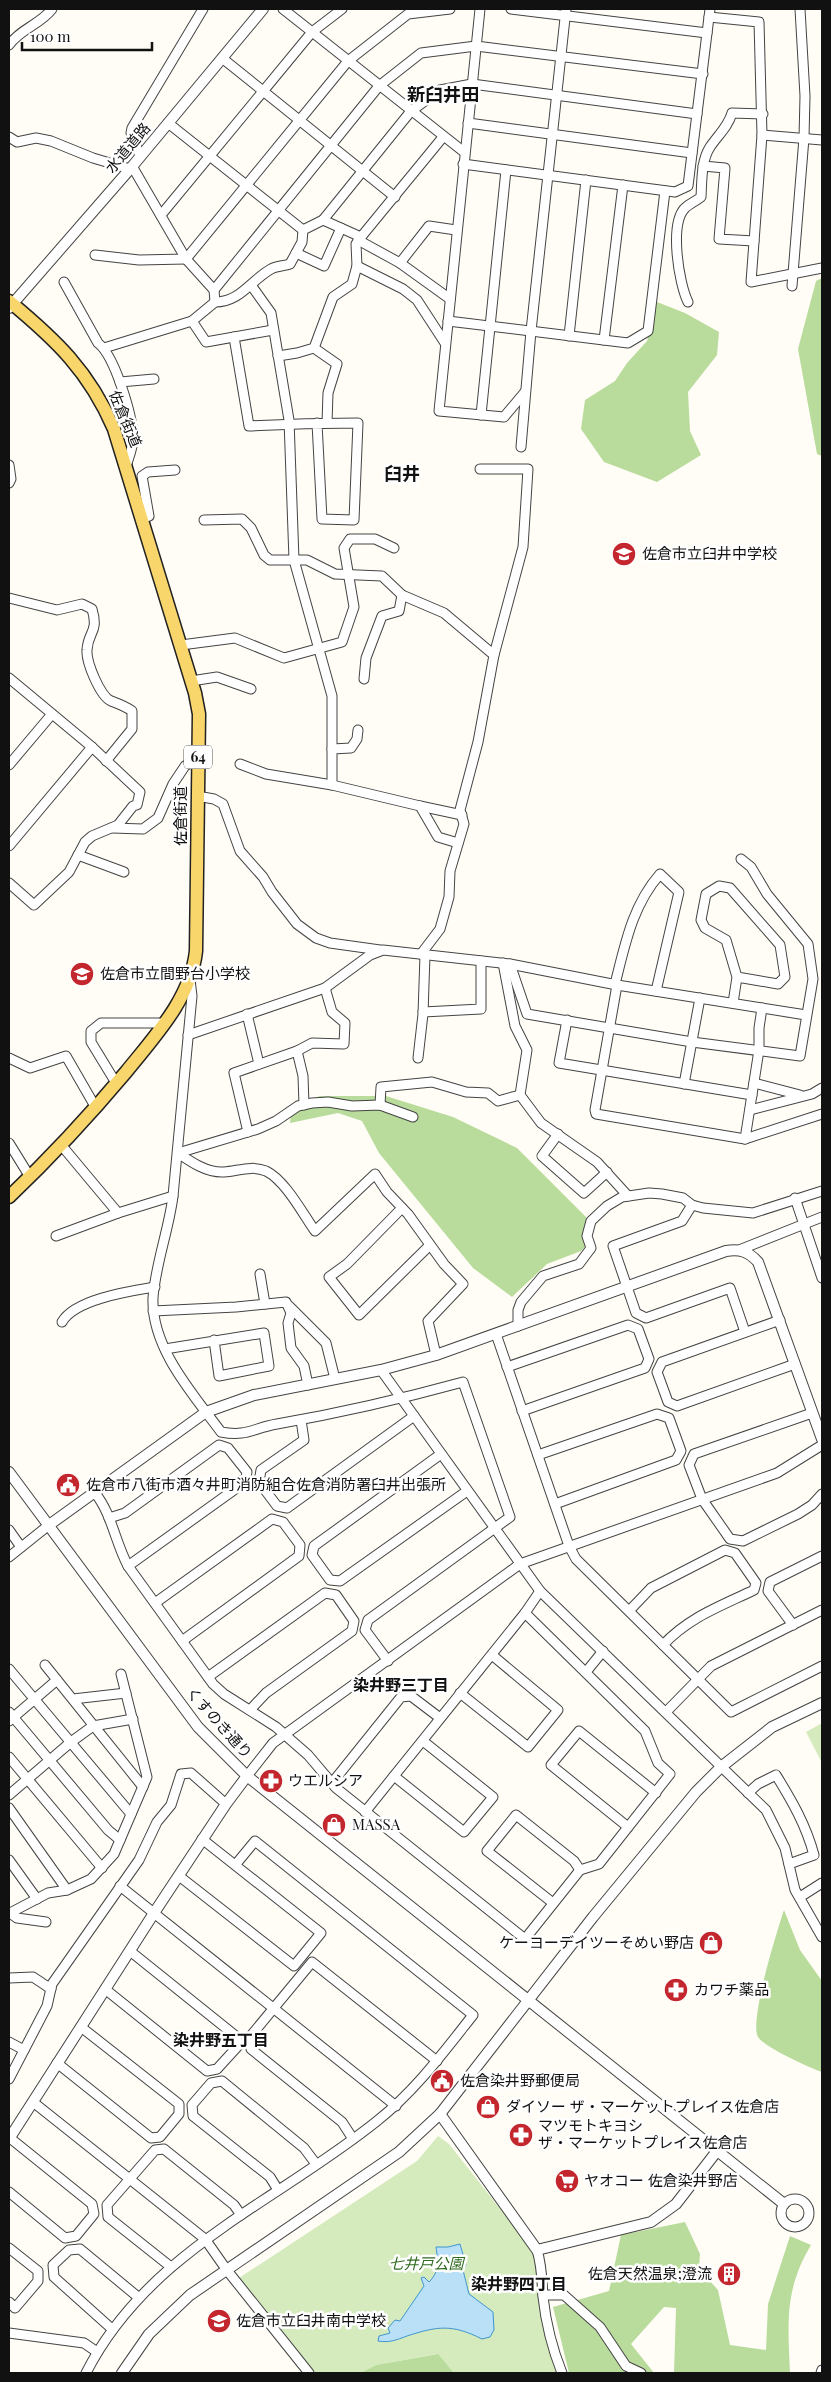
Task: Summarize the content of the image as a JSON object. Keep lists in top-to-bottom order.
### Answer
{
  "streets": {
    "main road": ["佐倉街道", "64"],
    "street": ["水道道路", "くすのき通り"]
  },
  "crossings": [
    ["水道道路", "佐倉街道"]
  ],
  "districts": [
    "新臼井田",
    "臼井",
    "染井野三丁目",
    "染井野五丁目",
    "染井野四丁目"
  ],
  "parks": ["七井戸公園"],
  "places": {
    "school or university": ["佐倉市立臼井中学校", "佐倉市立間野台小学校", "佐倉市立臼井南中学校"],
    "public building": ["佐倉市八街市酒々井町消防組合佐倉消防署臼井出張所", "佐倉染井野郵便局"],
    "pharmacy": ["ウエルシア", "カワチ薬品", "マツモトキヨシ ザ・マーケットプレイス佐倉店"],
    "shop": ["MASSA", "ケーヨーデイツーそめい野店", "ダイソー ザ・マーケットプレイス佐倉店"],
    "supermarket": ["ヤオコー 佐倉染井野店"],
    "building": ["佐倉天然温泉;澄流"]
  },
  "scale_bar": "100 m"
}
